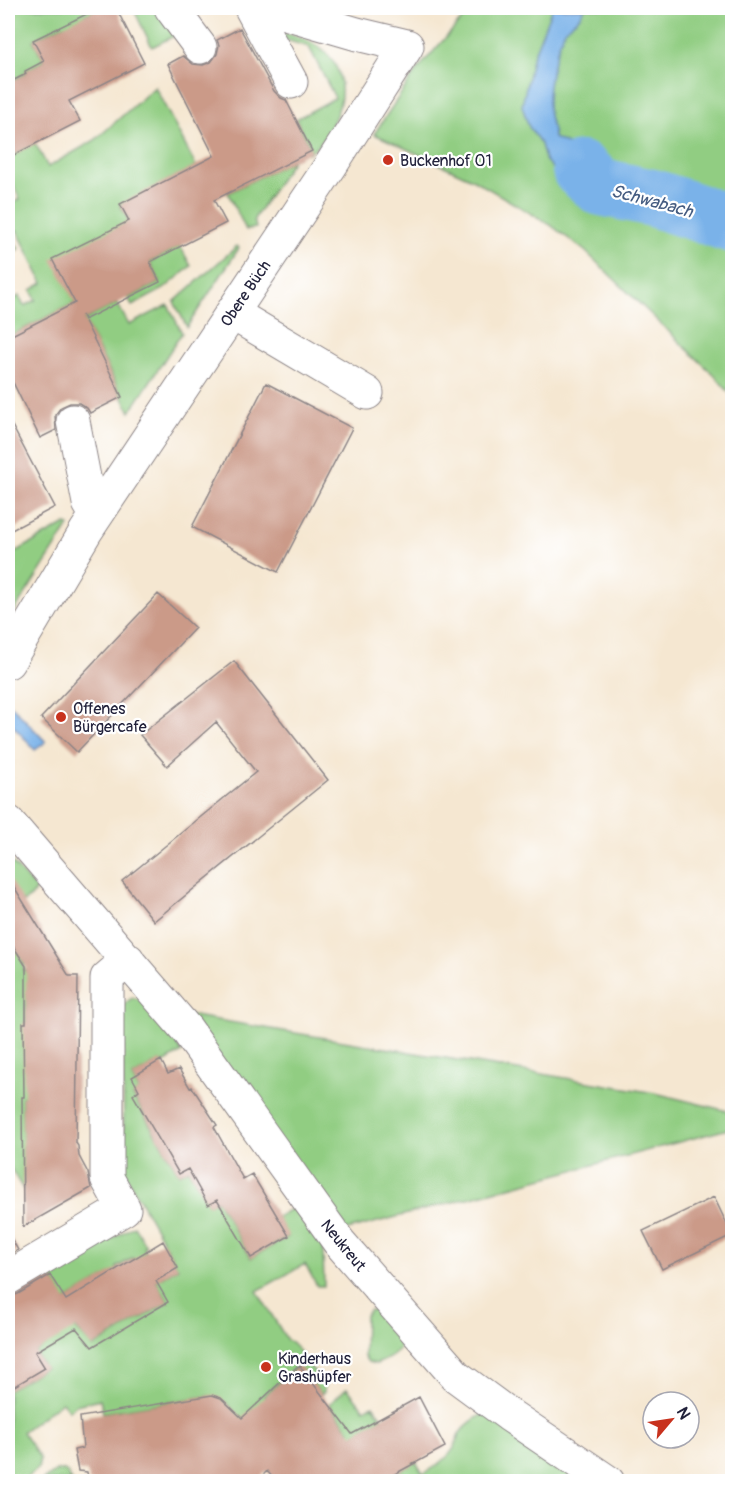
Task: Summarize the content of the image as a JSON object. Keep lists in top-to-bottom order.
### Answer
{
  "streets": {
    "street": ["Obere Büch", "Neukreut"]
  },
  "water": ["Schwabach"],
  "places": ["Buckenhof 01", "Offenes Bürgercafe", "Kinderhaus Grashüpfer"],
  "north": "top right"
}
